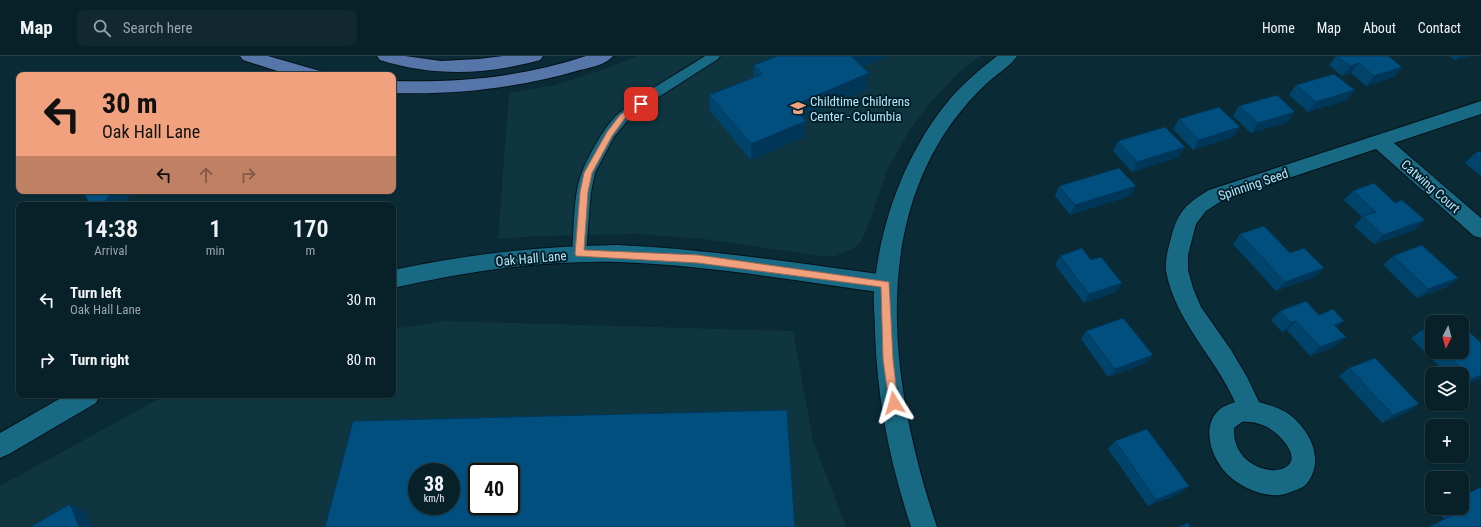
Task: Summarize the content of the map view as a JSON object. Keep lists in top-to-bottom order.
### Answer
{
  "streets": {
    "street": ["Spinning Seed", "Catwing Court", "Oak Hall Lane"]
  },
  "crossings": [
    ["Spinning Seed", "Catwing Court"]
  ],
  "places": {
    "school or university": ["Childtime Childrens Center - Columbia"]
  },
  "north": "bottom",
  "page": {
    "header": "Map",
    "search": "Search here",
    "nav": [
      "Home",
      "Map",
      "About",
      "Contact"
    ],
    "turn": ["30 m", "Oak Hall Lane"],
    "eta": [
      "14:38",
      "Arrival",
      "1",
      "min",
      "170",
      "m"
    ],
    "list": [
      {
        "name": "Turn left",
        "note": "Oak Hall Lane",
        "value": "30 m"
      },
      {
        "name": "Turn right",
        "value": "80 m"
      }
    ],
    "map_buttons": ["+", "−"],
    "speed": "38 km/h",
    "limit": "40"
  }
}
